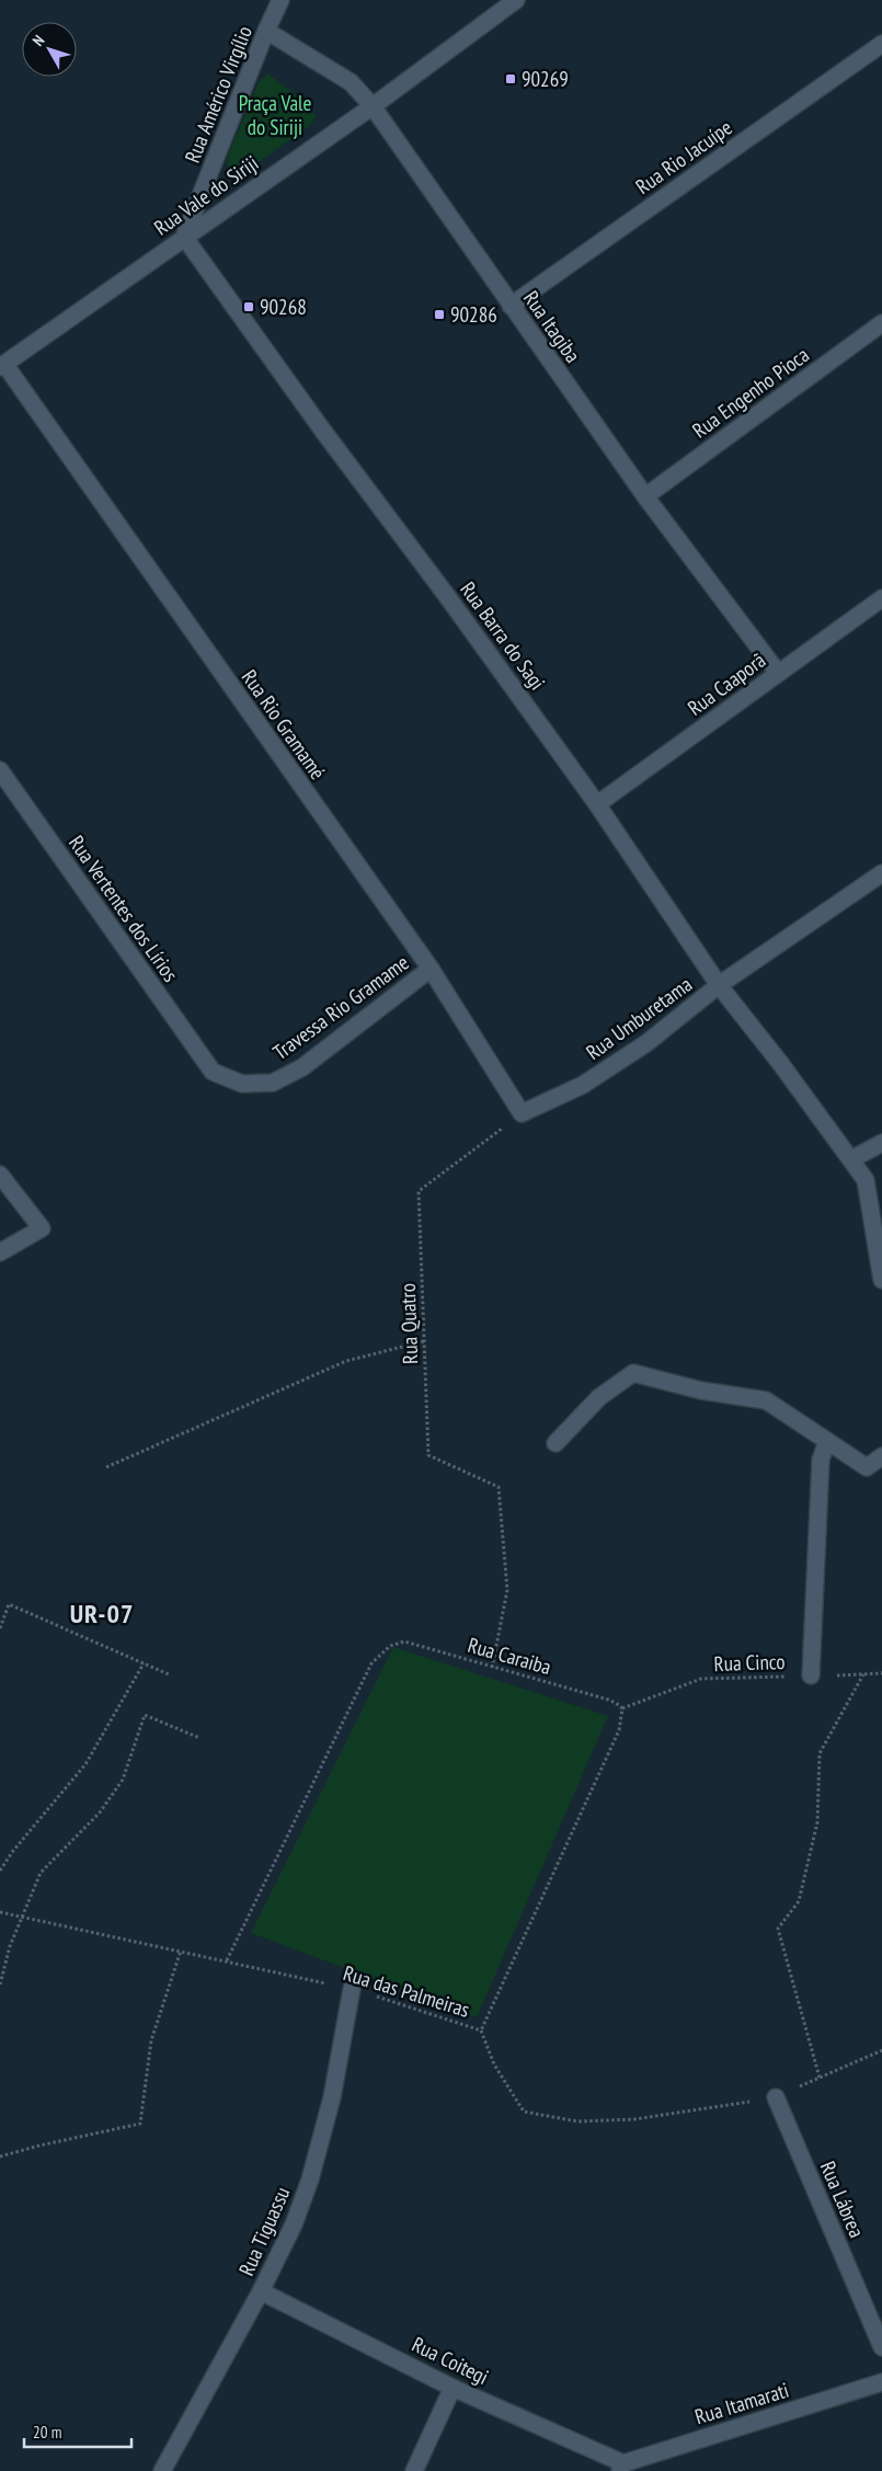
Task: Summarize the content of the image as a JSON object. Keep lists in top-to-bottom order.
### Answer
{
  "streets": {
    "street": [
      "Rua Américo Virgílio",
      "Rua Rio Jacuípe",
      "Rua Vale do Siriji",
      "Rua Itagiba",
      "Rua Engenho Pioca",
      "Rua Barra do Sagi",
      "Rua Caaporã",
      "Rua Rio Gramamé",
      "Rua Vertentes dos Lírios",
      "Travessa Rio Gramame",
      "Rua Umburetama",
      "Rua Lábrea",
      "Rua Tiguassu",
      "Rua Coitegi",
      "Rua Itamarati"
    ],
    "path": [
      "Rua Quatro",
      "Rua Caraiba",
      "Rua Cinco",
      "Rua das Palmeiras"
    ]
  },
  "crossings": [
    ["Rua Américo Virgílio", "Rua Vale do Siriji"],
    ["Rua Américo Virgílio", "Rua Itagiba"],
    ["Rua Américo Virgílio", "Rua Barra do Sagi"],
    ["Rua Rio Jacuípe", "Rua Itagiba"],
    ["Rua Vale do Siriji", "Rua Itagiba"],
    ["Rua Vale do Siriji", "Rua Barra do Sagi"],
    ["Rua Vale do Siriji", "Rua Rio Gramamé"],
    ["Rua Itagiba", "Rua Engenho Pioca"],
    ["Rua Itagiba", "Rua Caaporã"],
    ["Rua Barra do Sagi", "Rua Caaporã"],
    ["Rua Barra do Sagi", "Rua Umburetama"],
    ["Rua Rio Gramamé", "Travessa Rio Gramame"],
    ["Rua Rio Gramamé", "Rua Umburetama"],
    ["Rua Rio Gramamé", "Rua Quatro"],
    ["Rua Vertentes dos Lírios", "Travessa Rio Gramame"],
    ["Rua Umburetama", "Rua Quatro"],
    ["Rua Quatro", "Rua Caraiba"],
    ["Rua Caraiba", "Rua Cinco"],
    ["Rua Caraiba", "Rua das Palmeiras"],
    ["Rua das Palmeiras", "Rua Lábrea"],
    ["Rua das Palmeiras", "Rua Tiguassu"],
    ["Rua Tiguassu", "Rua Coitegi"],
    ["Rua Coitegi", "Rua Itamarati"]
  ],
  "districts": ["UR-07"],
  "parks": ["Praça Vale do Siriji"],
  "places": {
    "transit": ["90269", "90268", "90286"]
  },
  "scale_bar": "20 m",
  "north": "top left"
}
